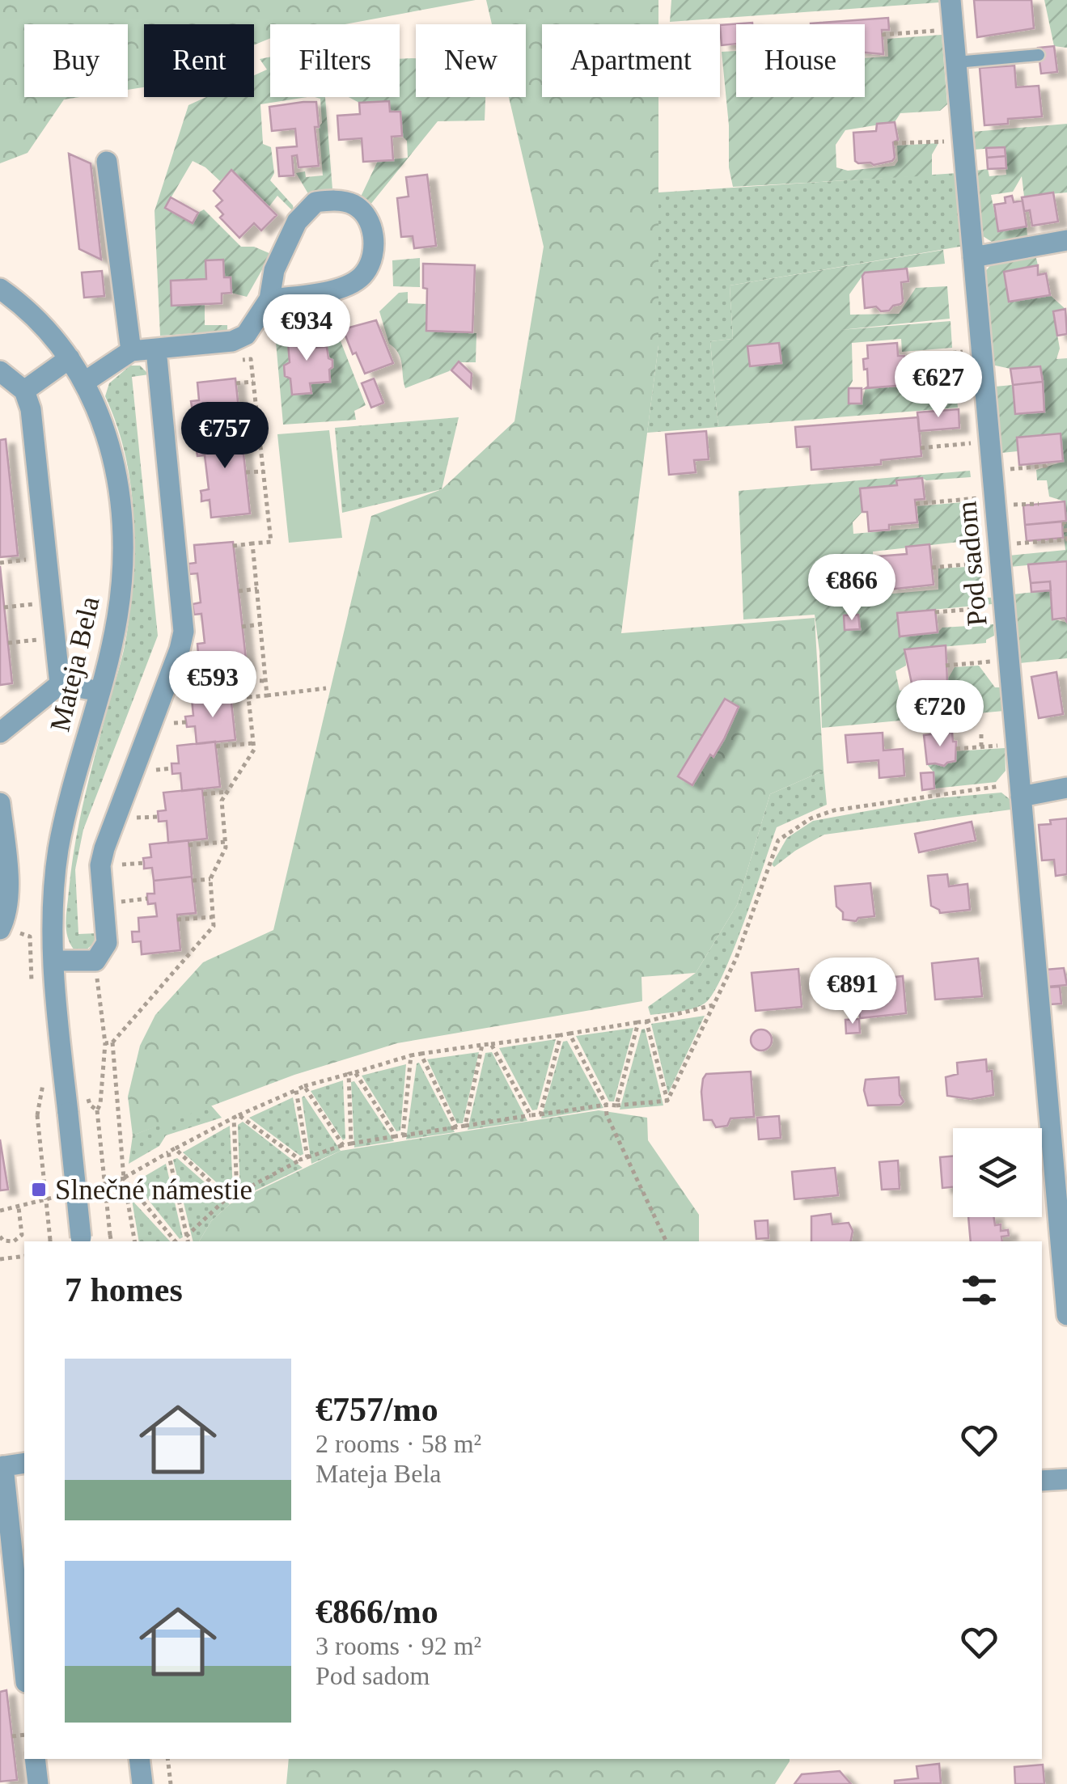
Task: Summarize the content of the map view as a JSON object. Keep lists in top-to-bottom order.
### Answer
{
  "streets": {
    "street": ["Pod sadom", "Mateja Bela"]
  },
  "places": {
    "transit": ["Slnečné námestie"]
  },
  "page": {
    "chip": [
      "Buy",
      "Rent",
      "Filters",
      "New",
      "Apartment",
      "House"
    ],
    "price": [
      "€934",
      "€627",
      "€757",
      "€866",
      "€593",
      "€720",
      "€891"
    ],
    "heading": "7 homes",
    "list": [
      {
        "name": "€757/mo",
        "note": "2 rooms · 58 m² · Mateja Bela"
      },
      {
        "name": "€866/mo",
        "note": "3 rooms · 92 m² · Pod sadom"
      }
    ]
  }
}
